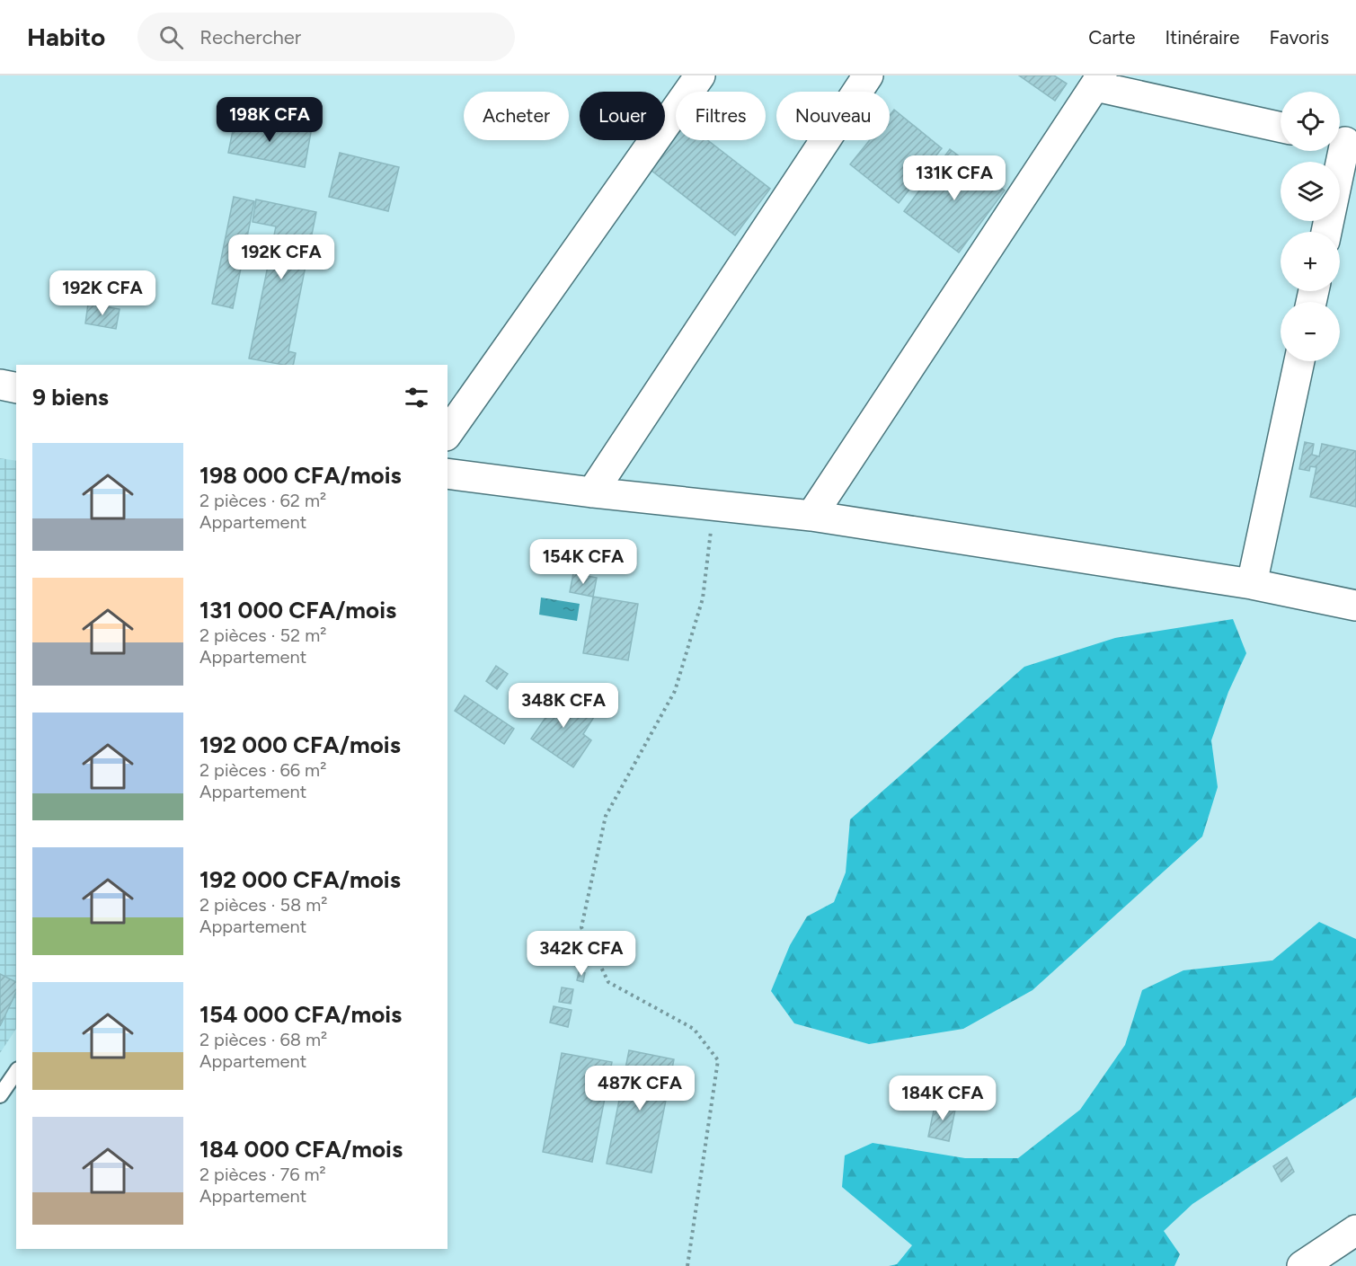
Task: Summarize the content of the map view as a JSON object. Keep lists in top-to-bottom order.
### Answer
{
  "page": {
    "header": "Habito",
    "search": "Rechercher",
    "nav": ["Carte", "Itinéraire", "Favoris"],
    "map_buttons": ["+", "−"],
    "chip": [
      "Acheter",
      "Louer",
      "Filtres",
      "Nouveau"
    ],
    "price": [
      "198K CFA",
      "131K CFA",
      "192K CFA",
      "192K CFA",
      "154K CFA",
      "348K CFA",
      "342K CFA",
      "487K CFA",
      "184K CFA"
    ],
    "heading": "9 biens",
    "list": [
      {
        "name": "198 000 CFA/mois",
        "note": "2 pièces · 62 m² · Appartement"
      },
      {
        "name": "131 000 CFA/mois",
        "note": "2 pièces · 52 m² · Appartement"
      },
      {
        "name": "192 000 CFA/mois",
        "note": "2 pièces · 66 m² · Appartement"
      },
      {
        "name": "192 000 CFA/mois",
        "note": "2 pièces · 58 m² · Appartement"
      },
      {
        "name": "154 000 CFA/mois",
        "note": "2 pièces · 68 m² · Appartement"
      },
      {
        "name": "184 000 CFA/mois",
        "note": "2 pièces · 76 m² · Appartement"
      }
    ]
  }
}
